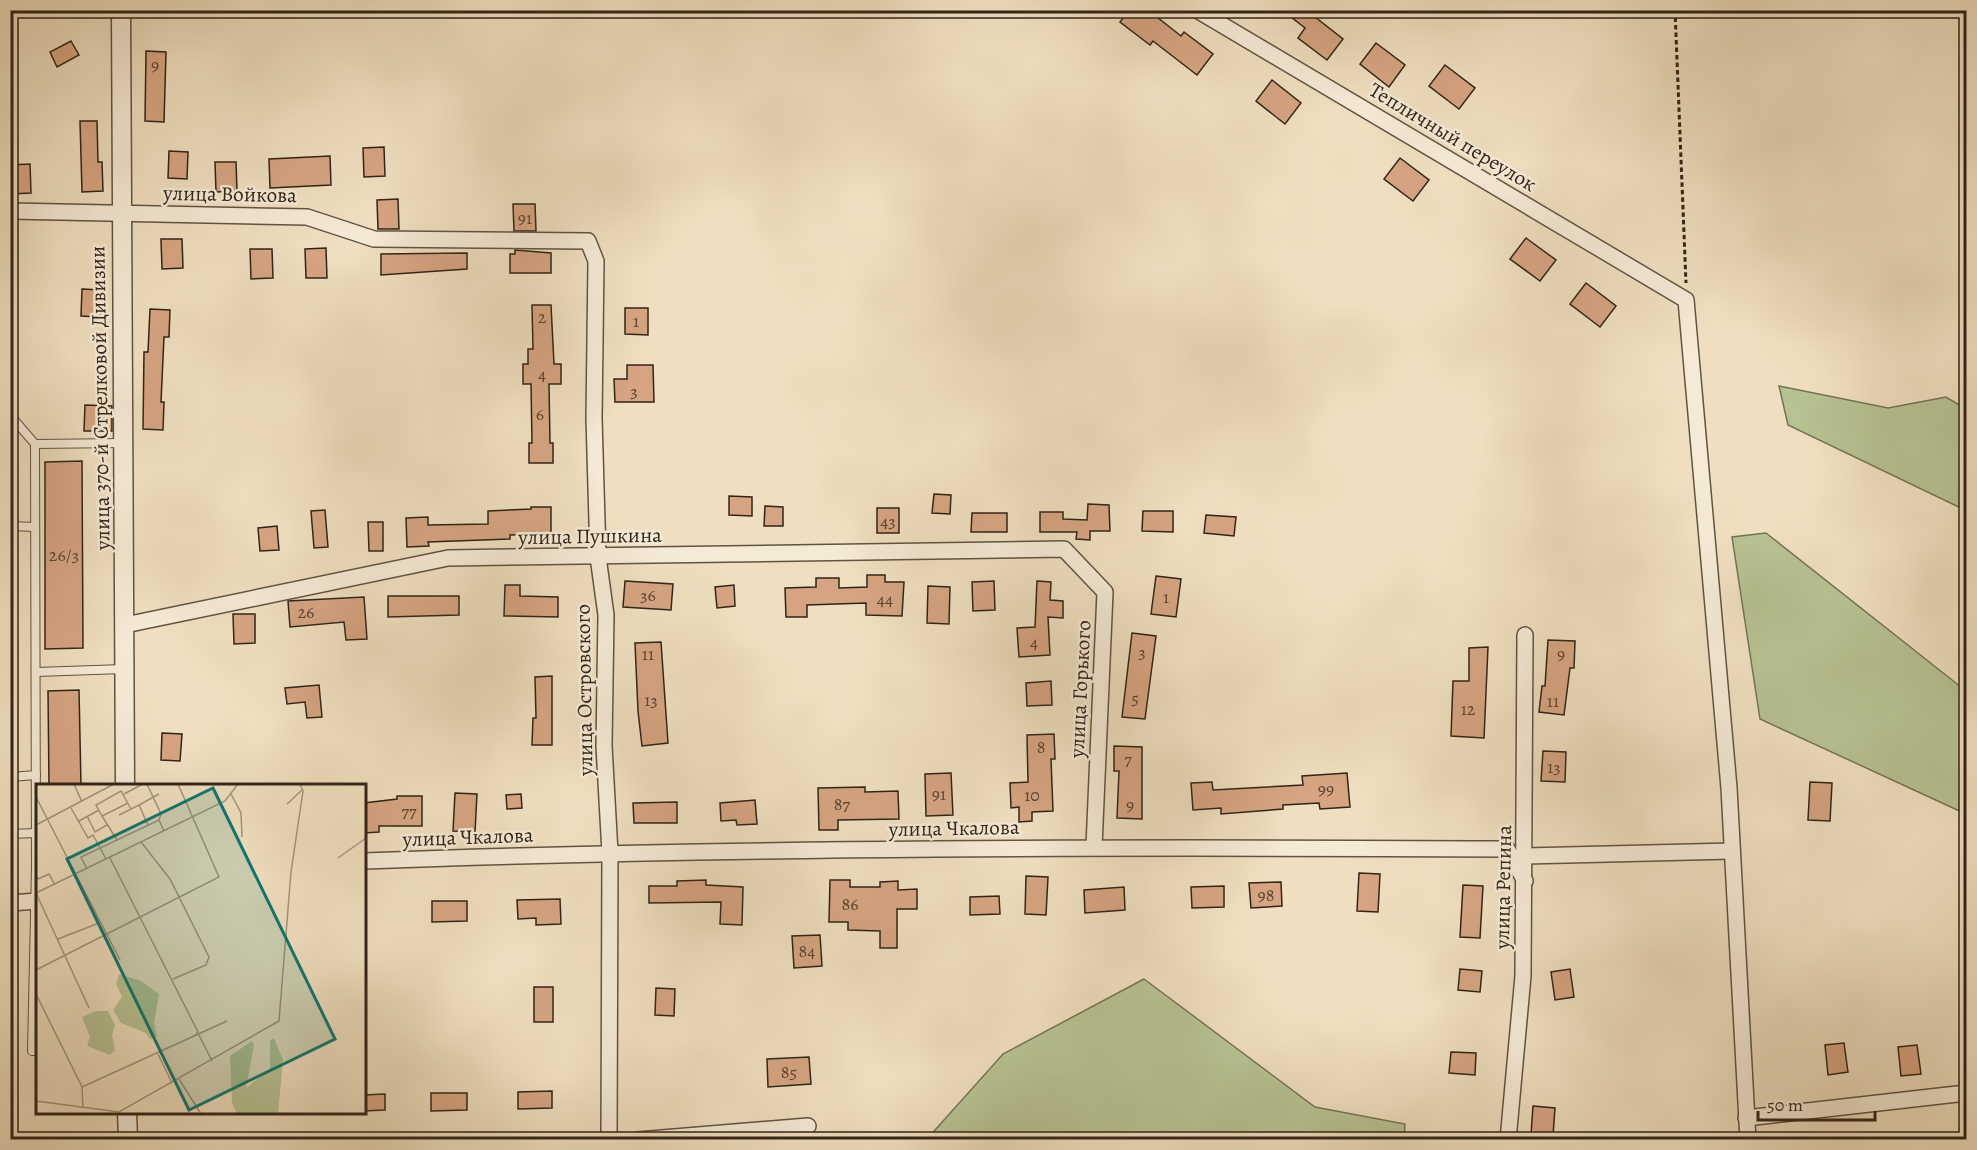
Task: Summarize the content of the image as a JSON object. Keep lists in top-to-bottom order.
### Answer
{
  "streets": {
    "street": [
      "Тепличный переулок",
      "улица Войкова",
      "улица 370-й Стрелковой Дивизии",
      "улица Пушкина",
      "улица Горького",
      "улица Островского",
      "улица Чкалова",
      "улица Репина"
    ]
  },
  "crossings": [
    ["улица Войкова", "улица 370-й Стрелковой Дивизии"],
    ["улица Войкова", "улица Островского"],
    ["улица 370-й Стрелковой Дивизии", "улица Пушкина"],
    ["улица Пушкина", "улица Горького"],
    ["улица Пушкина", "улица Островского"],
    ["улица Горького", "улица Чкалова"],
    ["улица Островского", "улица Чкалова"],
    ["улица Чкалова", "улица Репина"]
  ],
  "house_numbers": [
    "9",
    "91",
    "2",
    "1",
    "4",
    "3",
    "6",
    "43",
    "26/3",
    "36",
    "1",
    "44",
    "26",
    "4",
    "3",
    "11",
    "9",
    "5",
    "13",
    "11",
    "12",
    "8",
    "7",
    "13",
    "99",
    "91",
    "10",
    "87",
    "9",
    "77",
    "98",
    "86",
    "84",
    "85"
  ],
  "scale_bar": "50 m"
}
